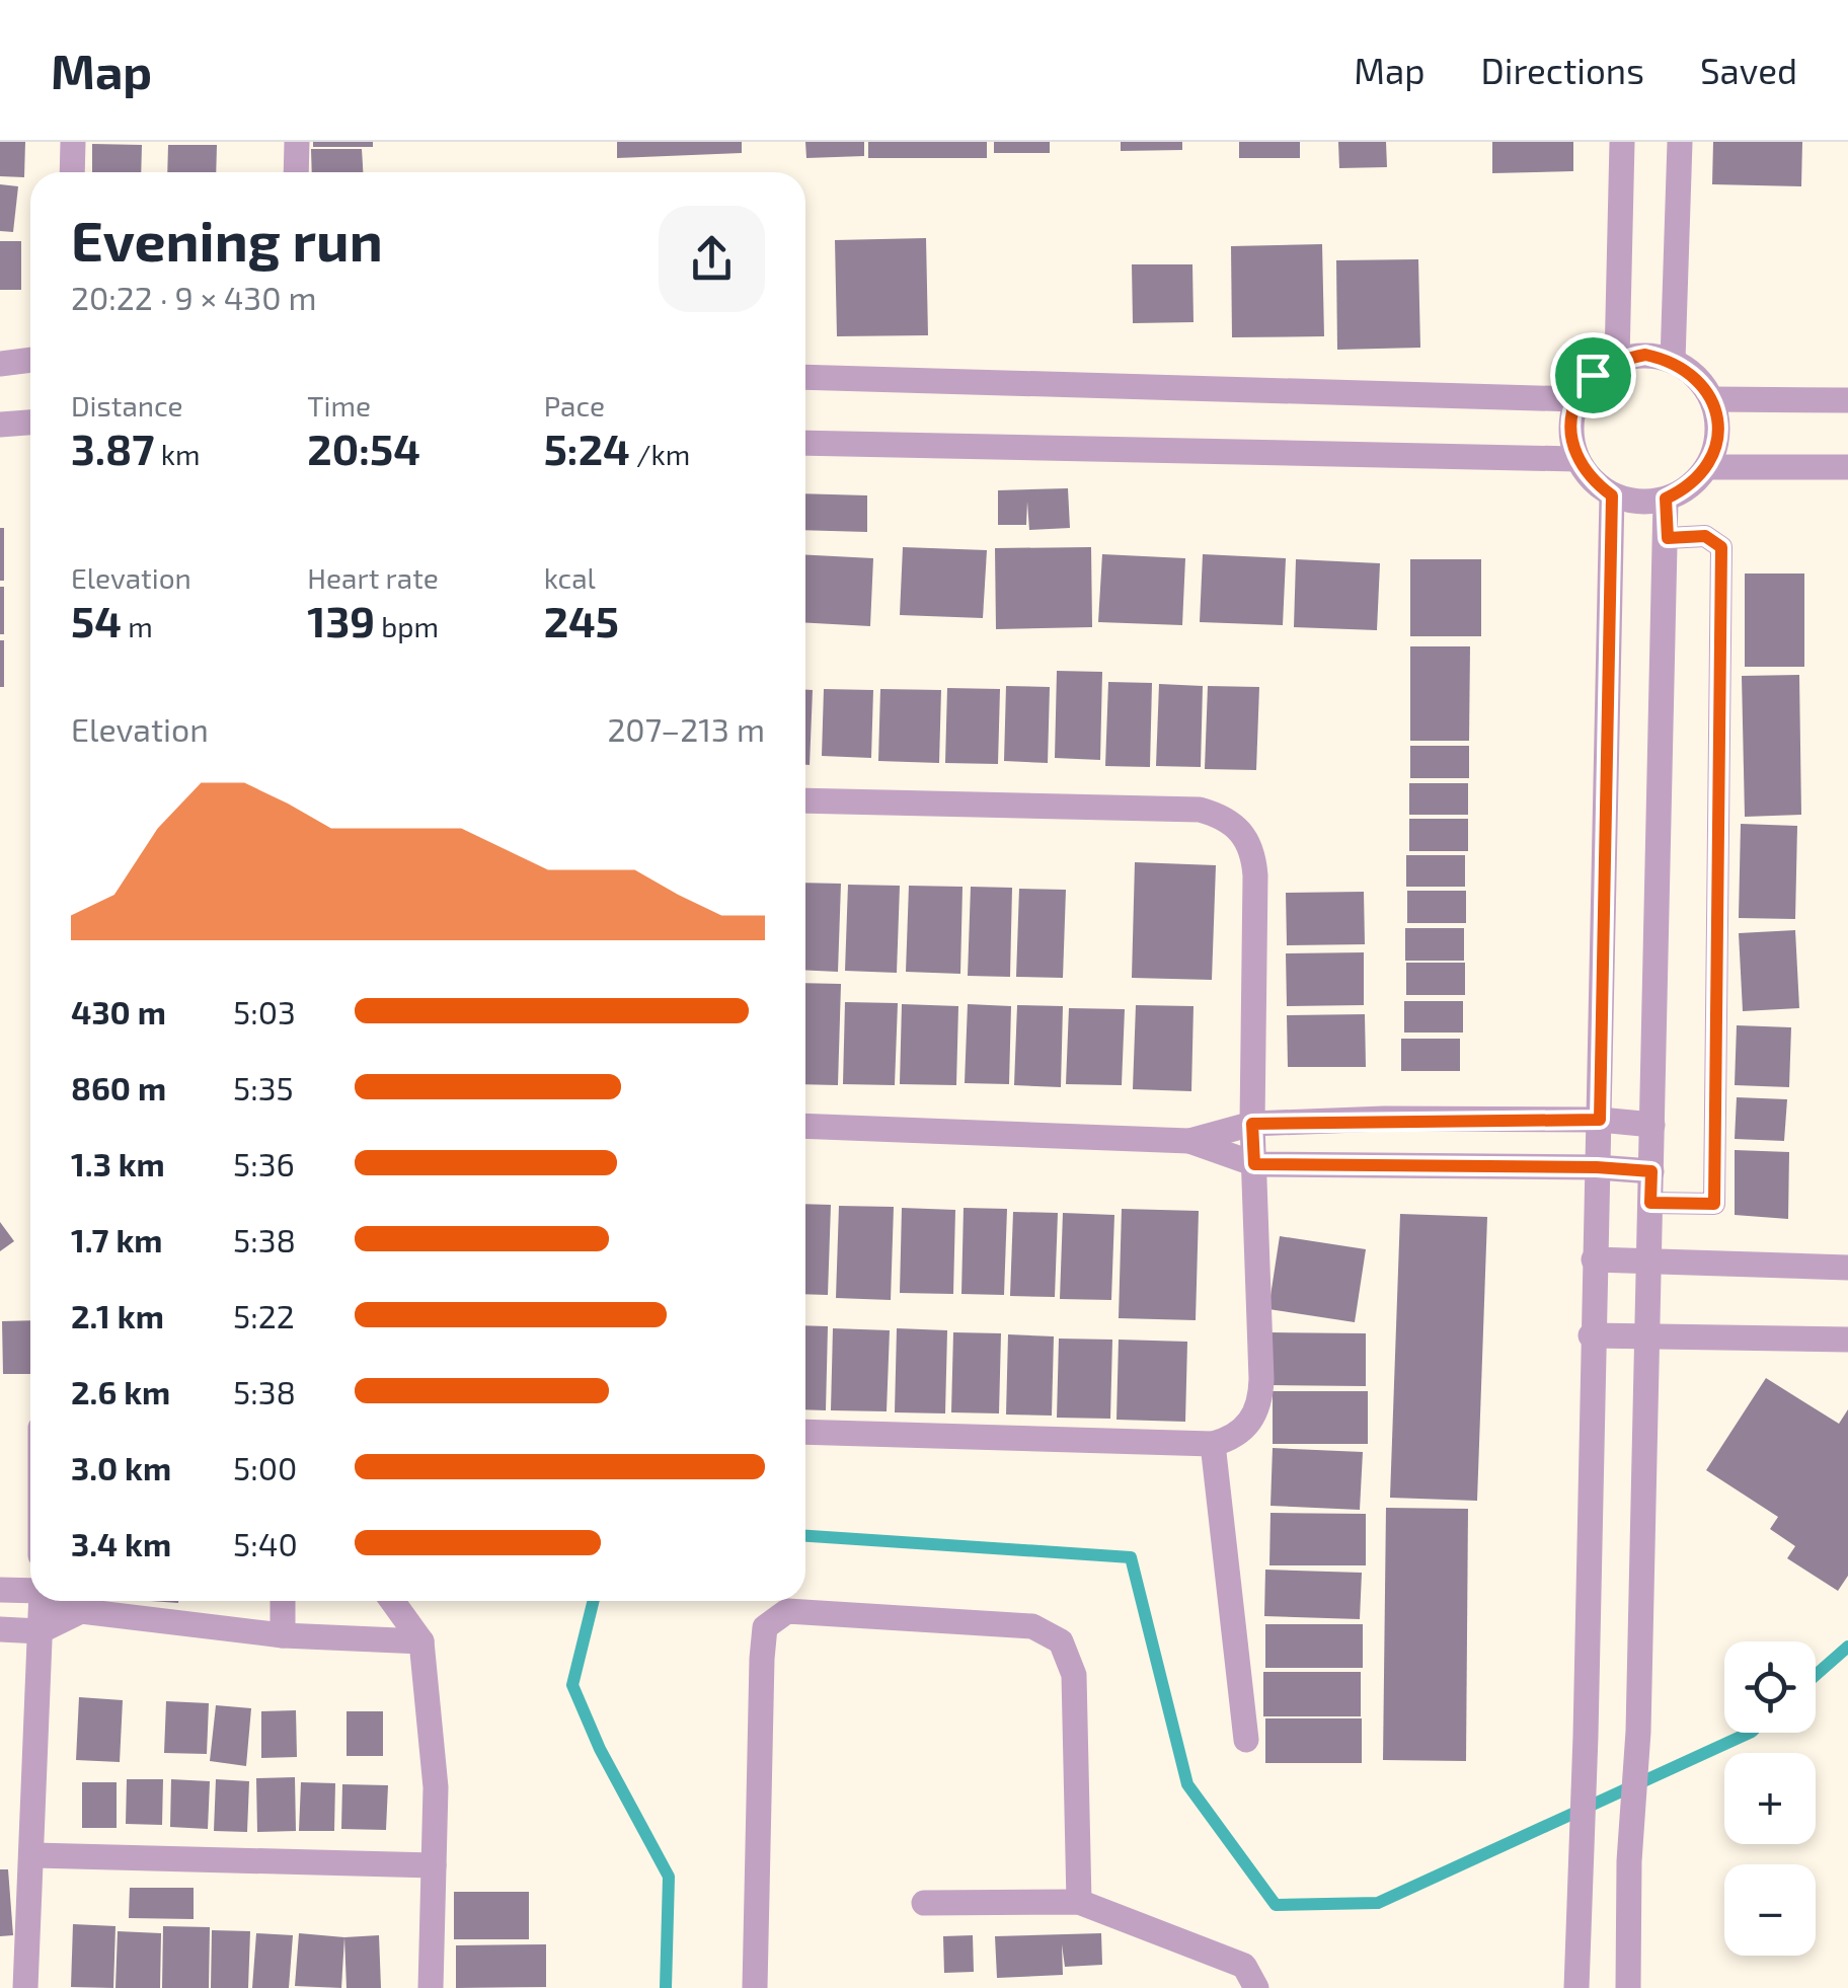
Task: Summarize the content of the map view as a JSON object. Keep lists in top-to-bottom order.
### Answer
{
  "page": {
    "header": "Map",
    "nav": ["Map", "Directions", "Saved"],
    "heading": ["Evening run", "20:22 · 9 × 430 m"],
    "stats": [
      ["Distance", "3.87 km"],
      ["Time", "20:54"],
      ["Pace", "5:24 /km"],
      ["Elevation", "54 m"],
      ["Heart rate", "139 bpm"],
      ["kcal", "245"]
    ],
    "chart": ["Elevation", "207–213 m"],
    "list": [
      {
        "name": "430 m",
        "note": "5:03"
      },
      {
        "name": "860 m",
        "note": "5:35"
      },
      {
        "name": "1.3 km",
        "note": "5:36"
      },
      {
        "name": "1.7 km",
        "note": "5:38"
      },
      {
        "name": "2.1 km",
        "note": "5:22"
      },
      {
        "name": "2.6 km",
        "note": "5:38"
      },
      {
        "name": "3.0 km",
        "note": "5:00"
      },
      {
        "name": "3.4 km",
        "note": "5:40"
      }
    ],
    "map_buttons": ["+", "−"]
  }
}
